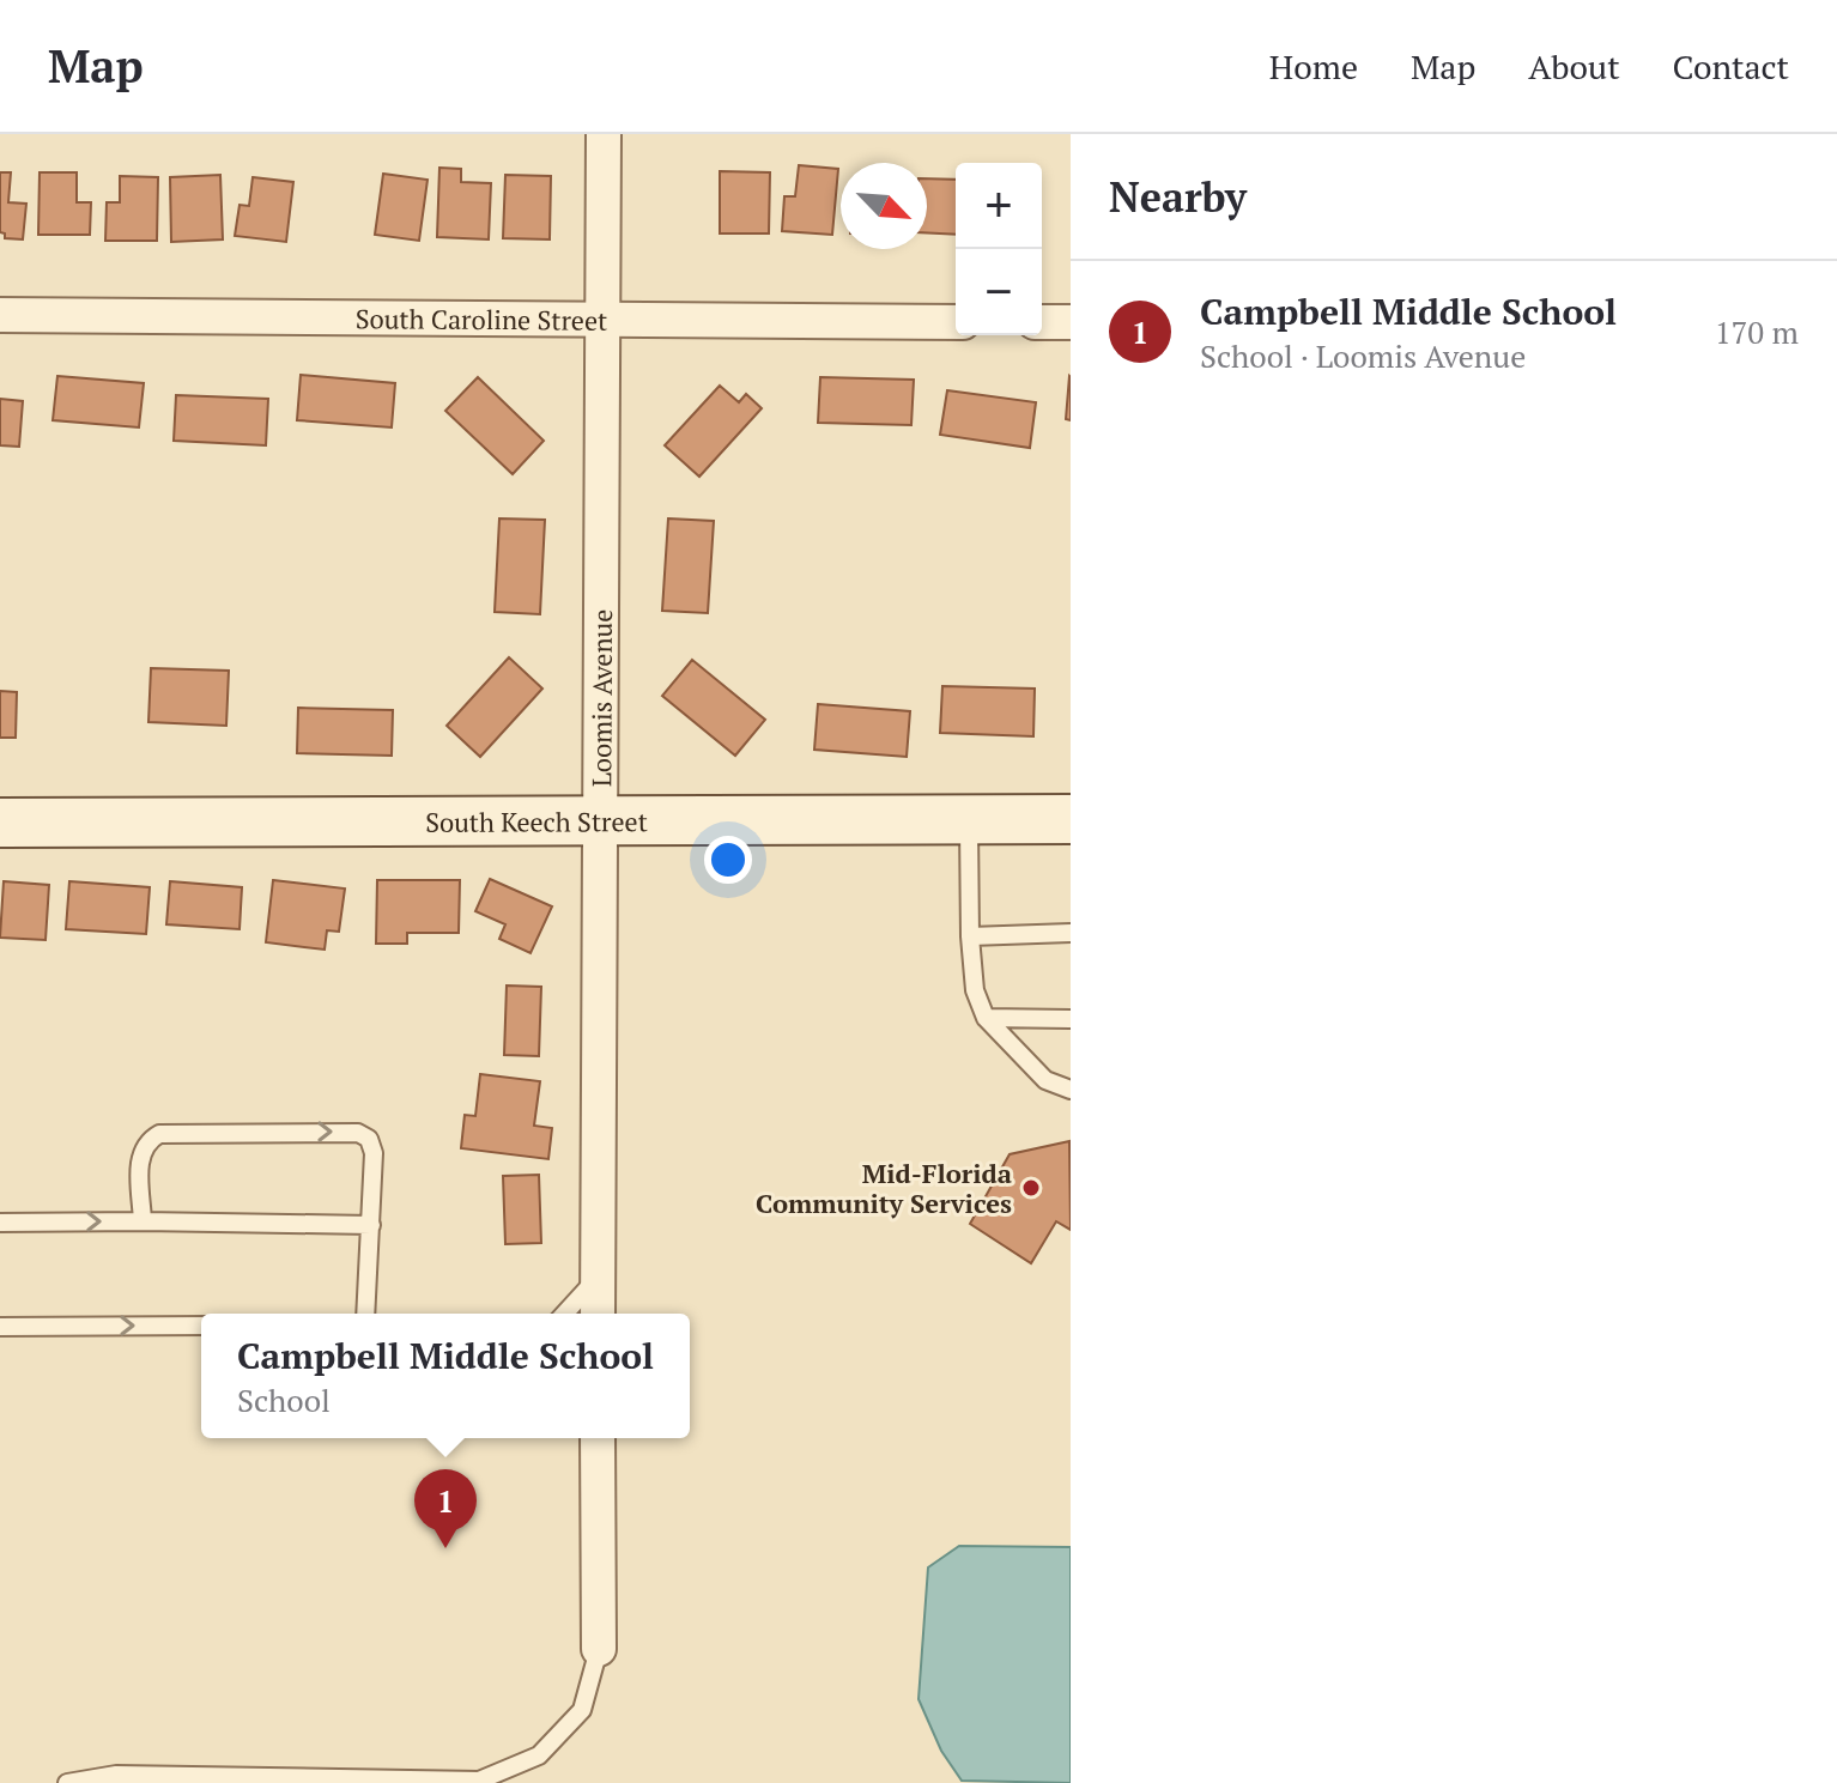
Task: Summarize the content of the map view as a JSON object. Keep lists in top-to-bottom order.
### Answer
{
  "streets": {
    "street": ["South Caroline Street", "Loomis Avenue", "South Keech Street"]
  },
  "crossings": [
    ["South Caroline Street", "Loomis Avenue"],
    ["Loomis Avenue", "South Keech Street"]
  ],
  "places": ["Mid-Florida Community Services"],
  "north": "bottom right",
  "page": {
    "header": "Map",
    "nav": [
      "Home",
      "Map",
      "About",
      "Contact"
    ],
    "heading": "Nearby",
    "map_buttons": ["+", "−"],
    "list": [
      {
        "mark": "1",
        "name": "Campbell Middle School",
        "note": "School · Loomis Avenue",
        "value": "170 m"
      }
    ],
    "popup": ["Campbell Middle School", "School"],
    "pins": "1"
  }
}
